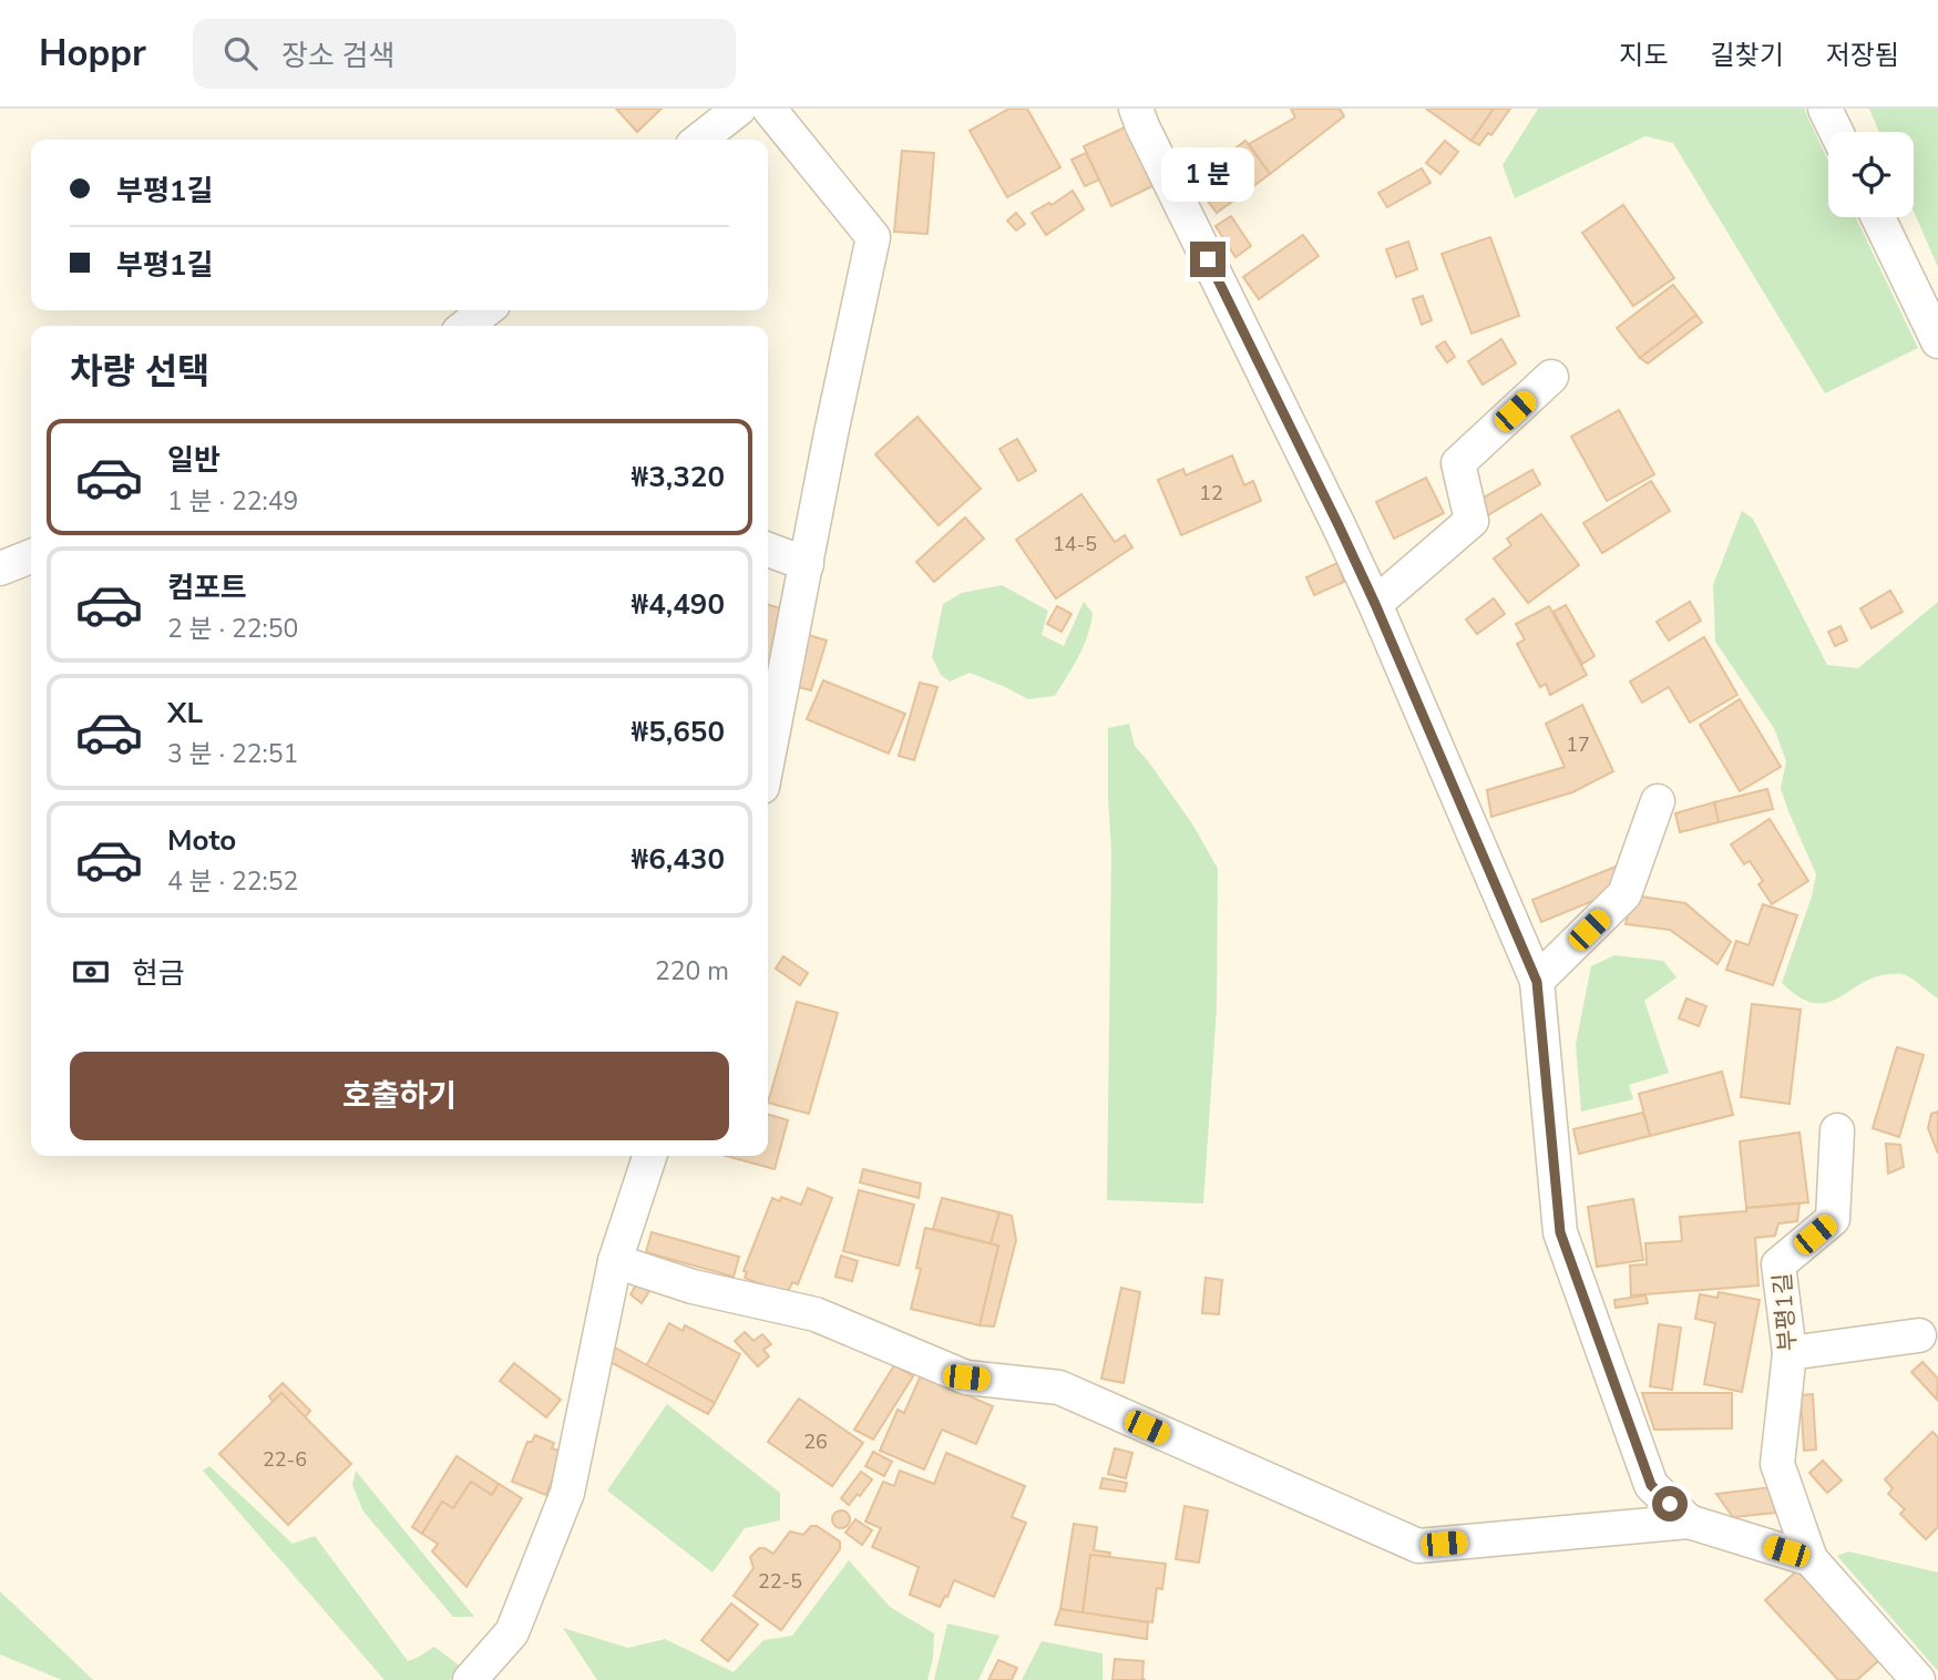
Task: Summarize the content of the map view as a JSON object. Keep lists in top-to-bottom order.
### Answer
{
  "streets": {
    "street": ["부평1길"]
  },
  "house_numbers": [
    "12",
    "14-5",
    "17",
    "26",
    "22-6",
    "22-5"
  ],
  "page": {
    "header": "Hoppr",
    "search": "장소 검색",
    "nav": ["지도", "길찾기", "저장됨"],
    "banner": ["부평1길", "부평1길"],
    "bubble": "1 분",
    "heading": "차량 선택",
    "list": [
      {
        "name": "일반",
        "note": "1 분 · 22:49",
        "value": "₩3,320"
      },
      {
        "name": "컴포트",
        "note": "2 분 · 22:50",
        "value": "₩4,490"
      },
      {
        "name": "XL",
        "note": "3 분 · 22:51",
        "value": "₩5,650"
      },
      {
        "name": "Moto",
        "note": "4 분 · 22:52",
        "value": "₩6,430"
      }
    ],
    "pay": ["현금", "220 m"],
    "buttons": "호출하기"
  }
}
